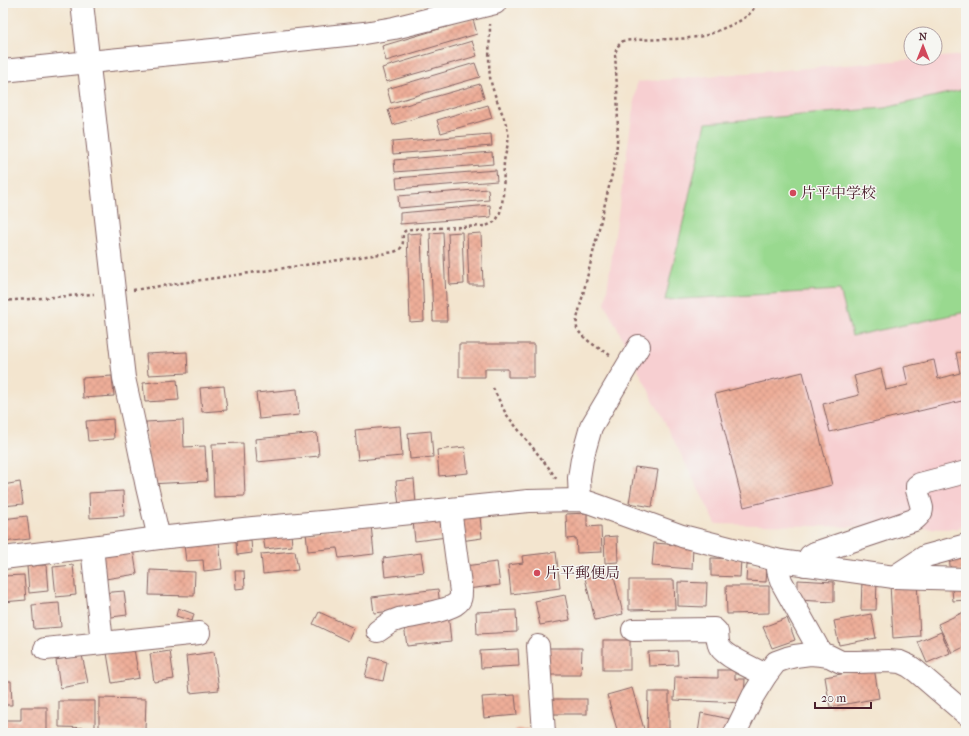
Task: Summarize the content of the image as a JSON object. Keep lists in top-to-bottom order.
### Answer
{
  "places": ["片平中学校", "片平郵便局"],
  "scale_bar": "20 m",
  "north": "top"
}
